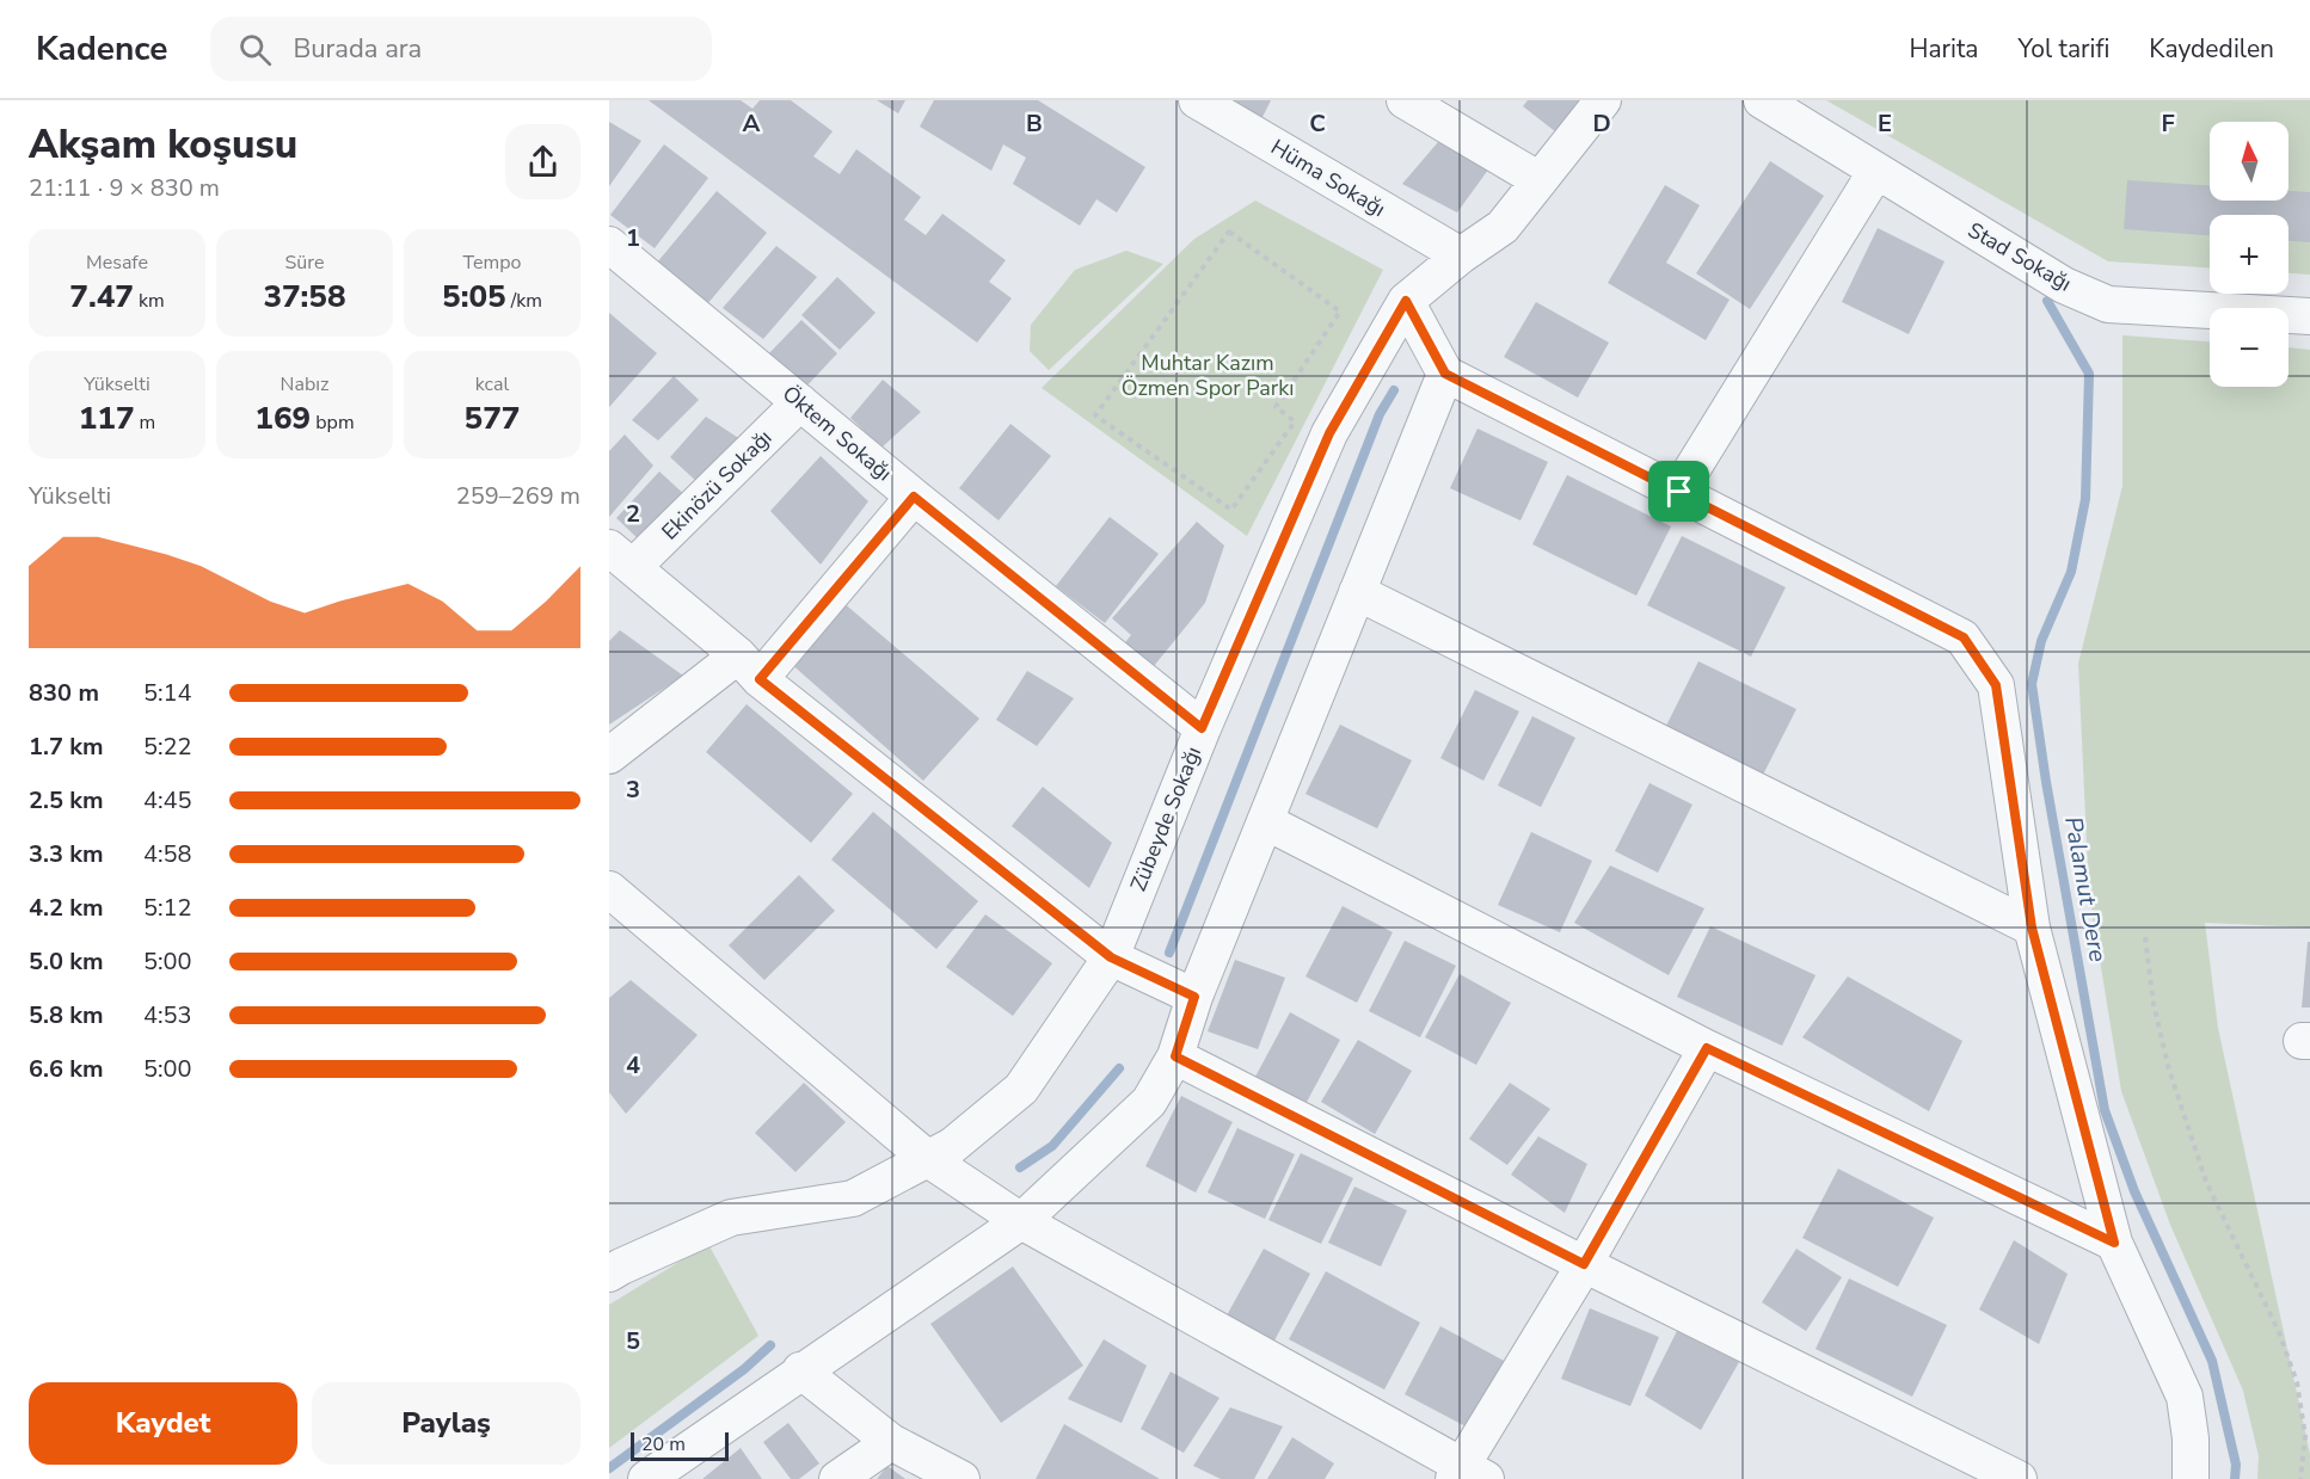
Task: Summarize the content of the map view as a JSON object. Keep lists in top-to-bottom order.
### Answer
{
  "streets": {
    "street": [
      "Hüma Sokağı",
      "Stad Sokağı",
      "Öktem Sokağı",
      "Ekinözü Sokağı",
      "Zübeyde Sokağı"
    ]
  },
  "crossings": [
    ["Hüma Sokağı", "Zübeyde Sokağı"],
    ["Öktem Sokağı", "Ekinözü Sokağı"],
    ["Öktem Sokağı", "Zübeyde Sokağı"]
  ],
  "water": ["Palamut Dere"],
  "parks": ["Muhtar Kazım Özmen Spor Parkı"],
  "scale_bar": "20 m",
  "north": "top",
  "page": {
    "header": "Kadence",
    "search": "Burada ara",
    "nav": ["Harita", "Yol tarifi", "Kaydedilen"],
    "heading": ["Akşam koşusu", "21:11 · 9 × 830 m"],
    "map_buttons": ["+", "−"],
    "stats": [
      ["Mesafe", "7.47 km"],
      ["Süre", "37:58"],
      ["Tempo", "5:05 /km"],
      ["Yükselti", "117 m"],
      ["Nabız", "169 bpm"],
      ["kcal", "577"]
    ],
    "chart": ["Yükselti", "259–269 m"],
    "list": [
      {
        "name": "830 m",
        "note": "5:14"
      },
      {
        "name": "1.7 km",
        "note": "5:22"
      },
      {
        "name": "2.5 km",
        "note": "4:45"
      },
      {
        "name": "3.3 km",
        "note": "4:58"
      },
      {
        "name": "4.2 km",
        "note": "5:12"
      },
      {
        "name": "5.0 km",
        "note": "5:00"
      },
      {
        "name": "5.8 km",
        "note": "4:53"
      },
      {
        "name": "6.6 km",
        "note": "5:00"
      }
    ],
    "buttons": ["Kaydet", "Paylaş"],
    "scale": "20 m"
  },
  "grid": {
    "columns": [
      "A",
      "B",
      "C",
      "D",
      "E",
      "F"
    ],
    "rows": [
      "1",
      "2",
      "3",
      "4",
      "5"
    ]
  }
}
